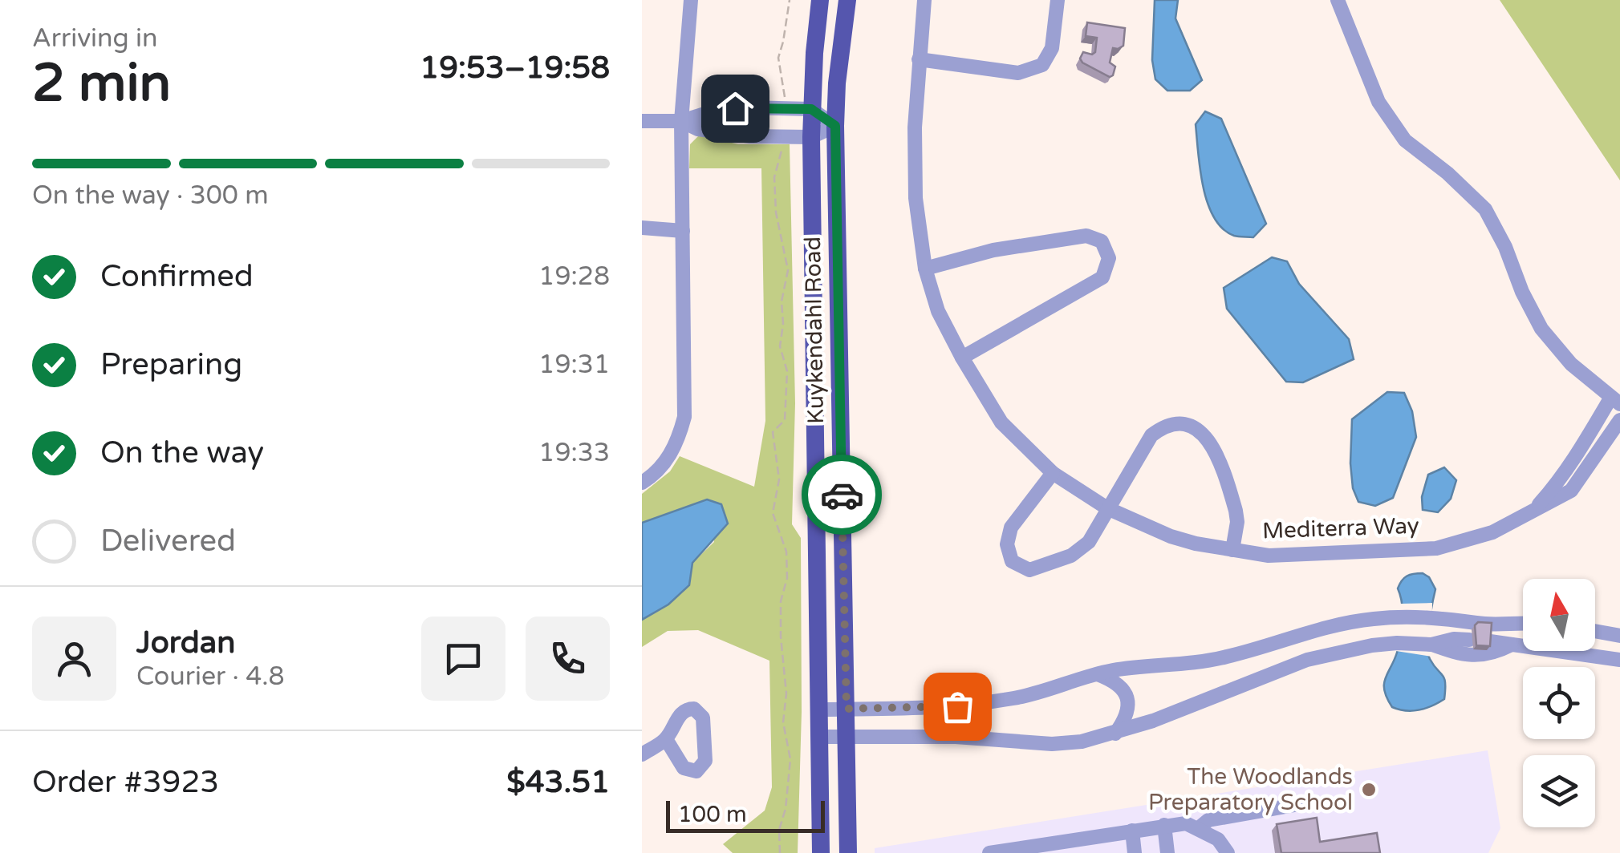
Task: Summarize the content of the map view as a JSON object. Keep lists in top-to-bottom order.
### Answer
{
  "streets": {
    "main road": ["Kuykendahl Road"],
    "street": ["Mediterra Way"]
  },
  "places": ["The Woodlands Preparatory School"],
  "scale_bar": "100 m",
  "north": "top",
  "page": {
    "heading": ["2 min", "Arriving in", "19:53–19:58"],
    "panel": [
      "Jordan",
      "Courier · 4.8",
      "Order #3923",
      "$43.51"
    ],
    "bar": "On the way · 300 m",
    "list": [
      ["Confirmed", "19:28"],
      ["Preparing", "19:31"],
      ["On the way", "19:33"],
      "Delivered"
    ],
    "scale": "100 m"
  }
}
